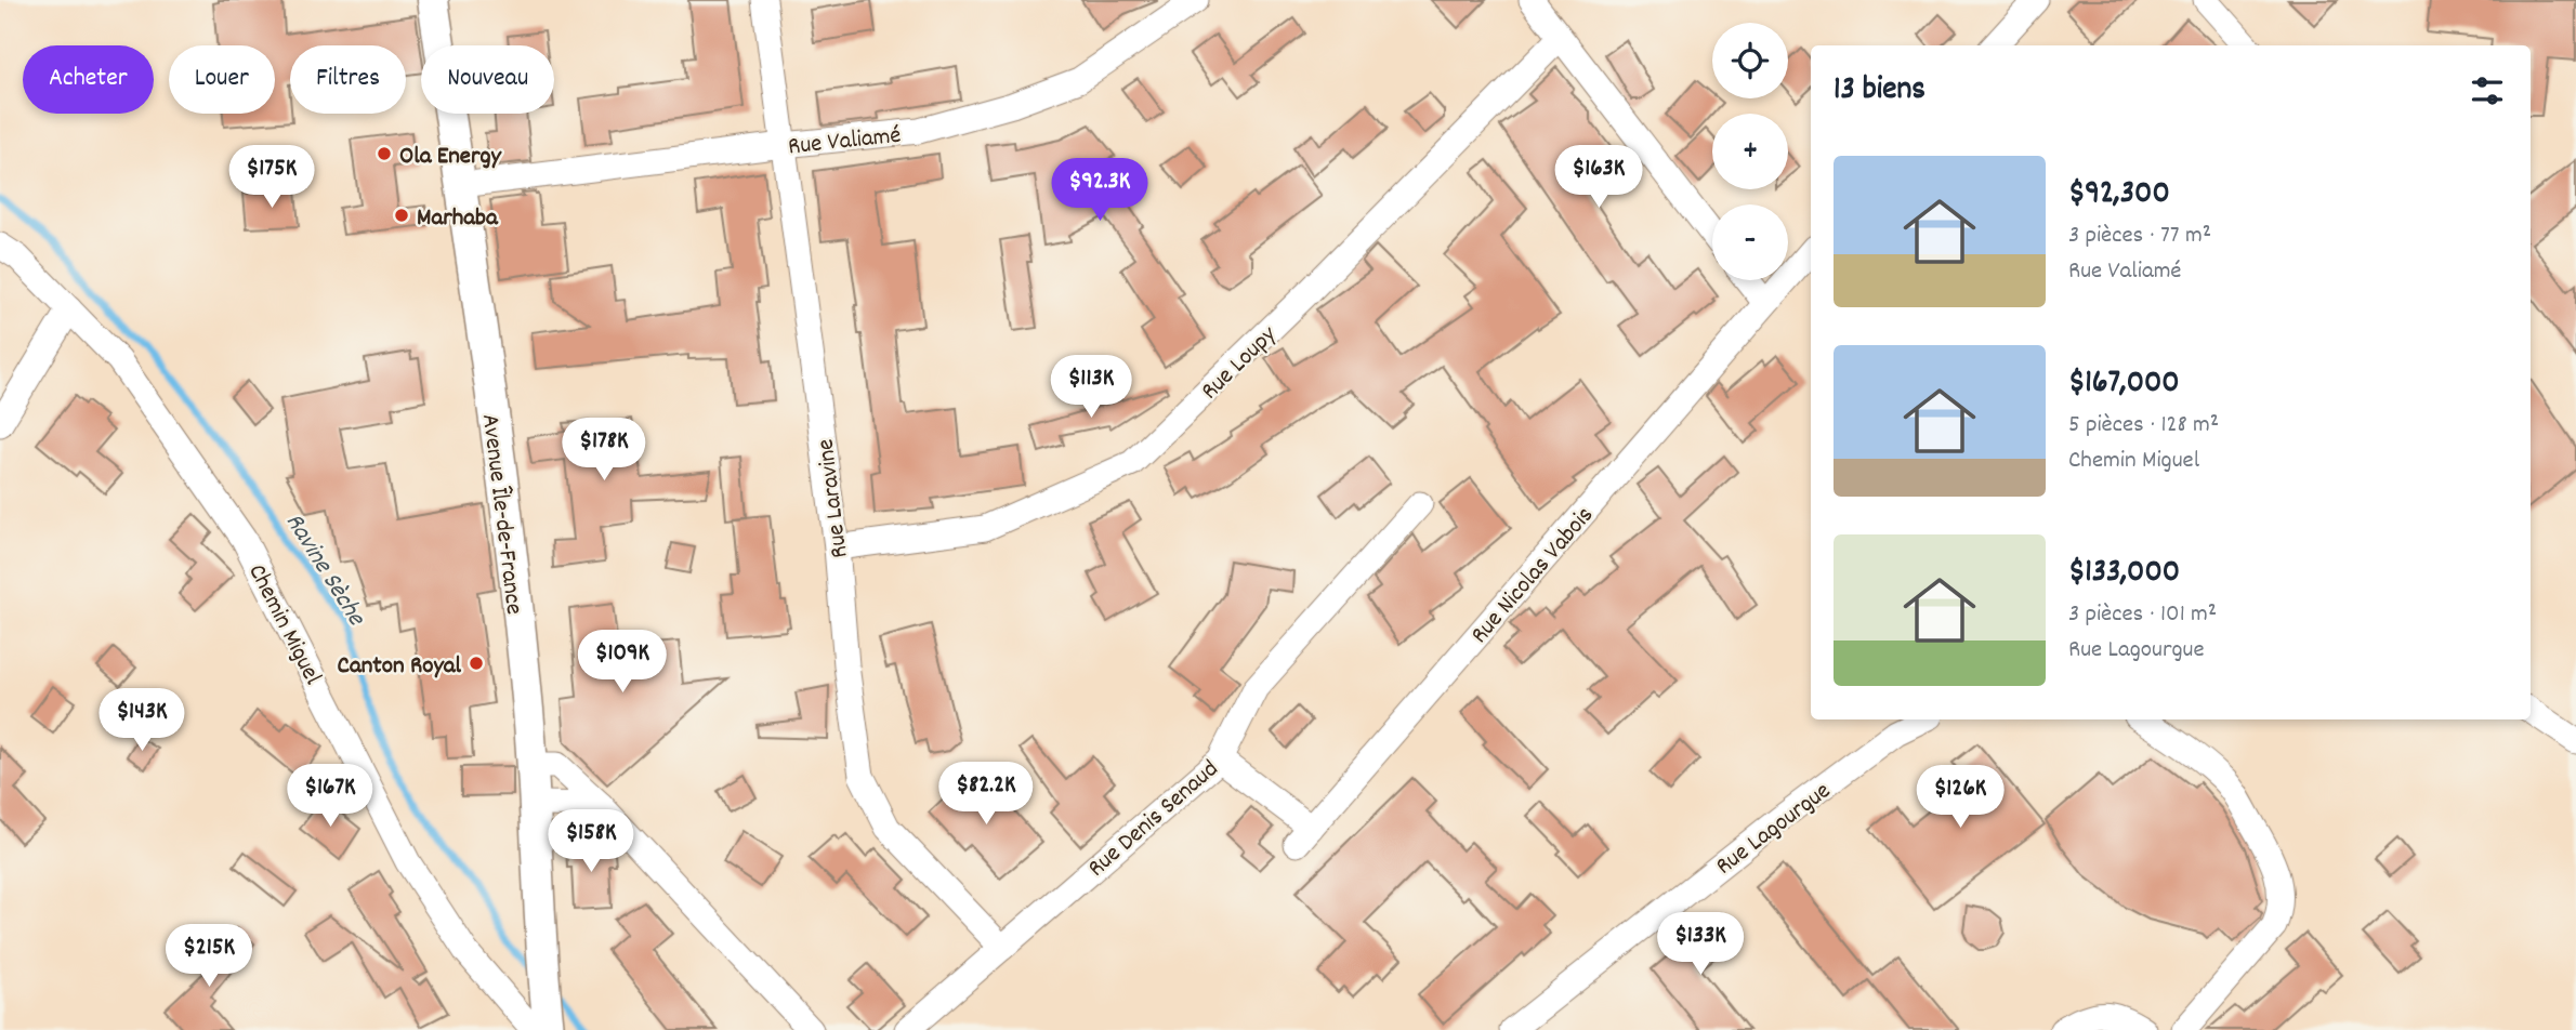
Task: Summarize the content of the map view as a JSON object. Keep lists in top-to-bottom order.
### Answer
{
  "streets": {
    "street": [
      "Rue Valiamé",
      "Rue Loupy",
      "Rue Laravine",
      "Avenue Île-de-France",
      "Rue Nicolas Vabois",
      "Chemin Miguel",
      "Rue Denis Senaud",
      "Rue Lagourgue"
    ]
  },
  "crossings": [
    ["Rue Valiamé", "Rue Laravine"],
    ["Rue Valiamé", "Avenue Île-de-France"],
    ["Rue Loupy", "Rue Laravine"],
    ["Rue Laravine", "Rue Denis Senaud"],
    ["Rue Nicolas Vabois", "Rue Denis Senaud"]
  ],
  "water": ["Ravine Sèche"],
  "places": ["Ola Energy", "Marhaba", "Canton Royal"],
  "page": {
    "map_buttons": ["+", "−"],
    "chip": [
      "Acheter",
      "Louer",
      "Filtres",
      "Nouveau"
    ],
    "heading": "13 biens",
    "list": [
      {
        "name": "$92,300",
        "note": "3 pièces · 77 m² · Rue Valiamé"
      },
      {
        "name": "$167,000",
        "note": "5 pièces · 128 m² · Chemin Miguel"
      },
      {
        "name": "$133,000",
        "note": "3 pièces · 101 m² · Rue Lagourgue"
      }
    ],
    "price": [
      "$175K",
      "$163K",
      "$92.3K",
      "$113K",
      "$178K",
      "$109K",
      "$143K",
      "$82.2K",
      "$167K",
      "$126K",
      "$158K",
      "$133K",
      "$215K"
    ]
  }
}
